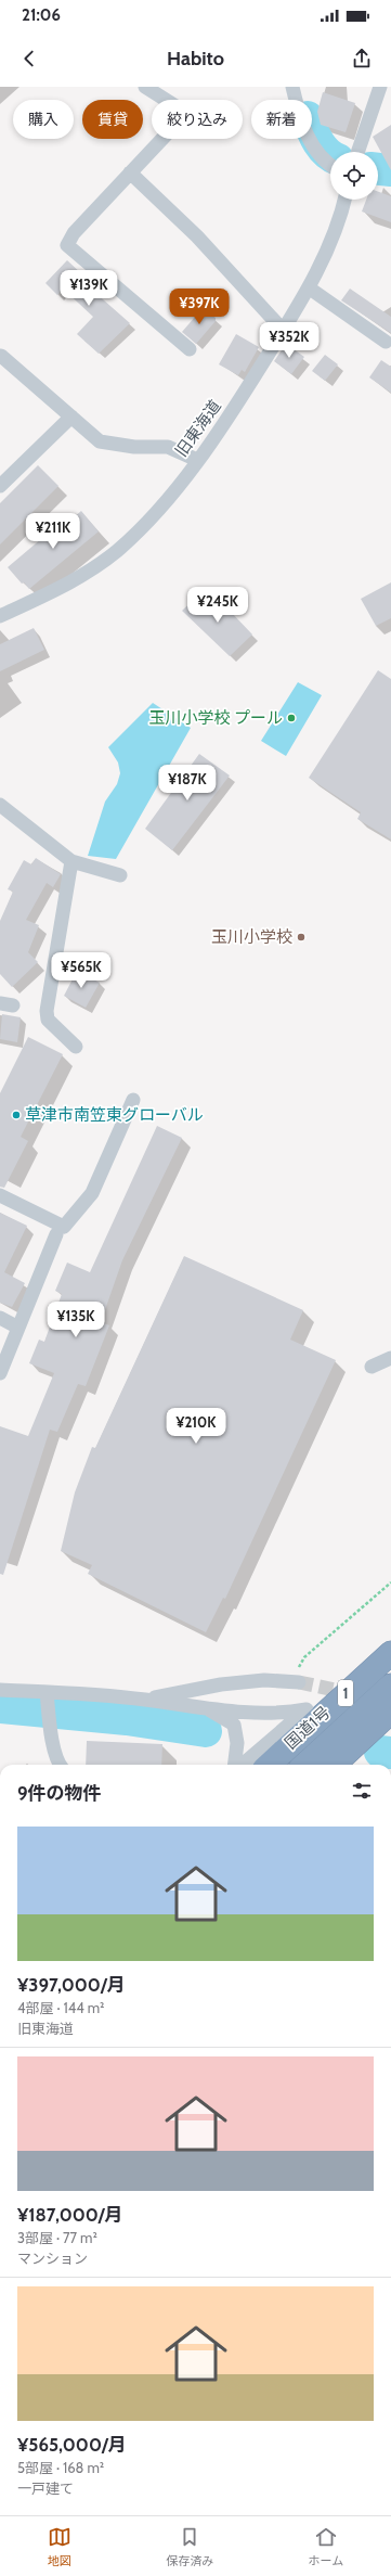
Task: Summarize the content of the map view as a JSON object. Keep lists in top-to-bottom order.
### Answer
{
  "streets": {
    "highway": ["1", "国道1号"],
    "street": ["旧東海道"]
  },
  "places": ["玉川小学校 プール", "玉川小学校", "草津市南笠東グローバル"],
  "page": {
    "status": "21:06",
    "header": "Habito",
    "chip": [
      "購入",
      "賃貸",
      "絞り込み",
      "新着"
    ],
    "price": [
      "¥139K",
      "¥397K",
      "¥352K",
      "¥211K",
      "¥245K",
      "¥187K",
      "¥565K",
      "¥135K",
      "¥210K"
    ],
    "heading": "9件の物件",
    "list": [
      {
        "name": "¥397,000/月",
        "note": "4部屋 · 144 m² · 旧東海道"
      },
      {
        "name": "¥187,000/月",
        "note": "3部屋 · 77 m² · マンション"
      },
      {
        "name": "¥565,000/月",
        "note": "5部屋 · 168 m² · 一戸建て"
      }
    ],
    "tabs": ["地図", "保存済み", "ホーム"]
  }
}
